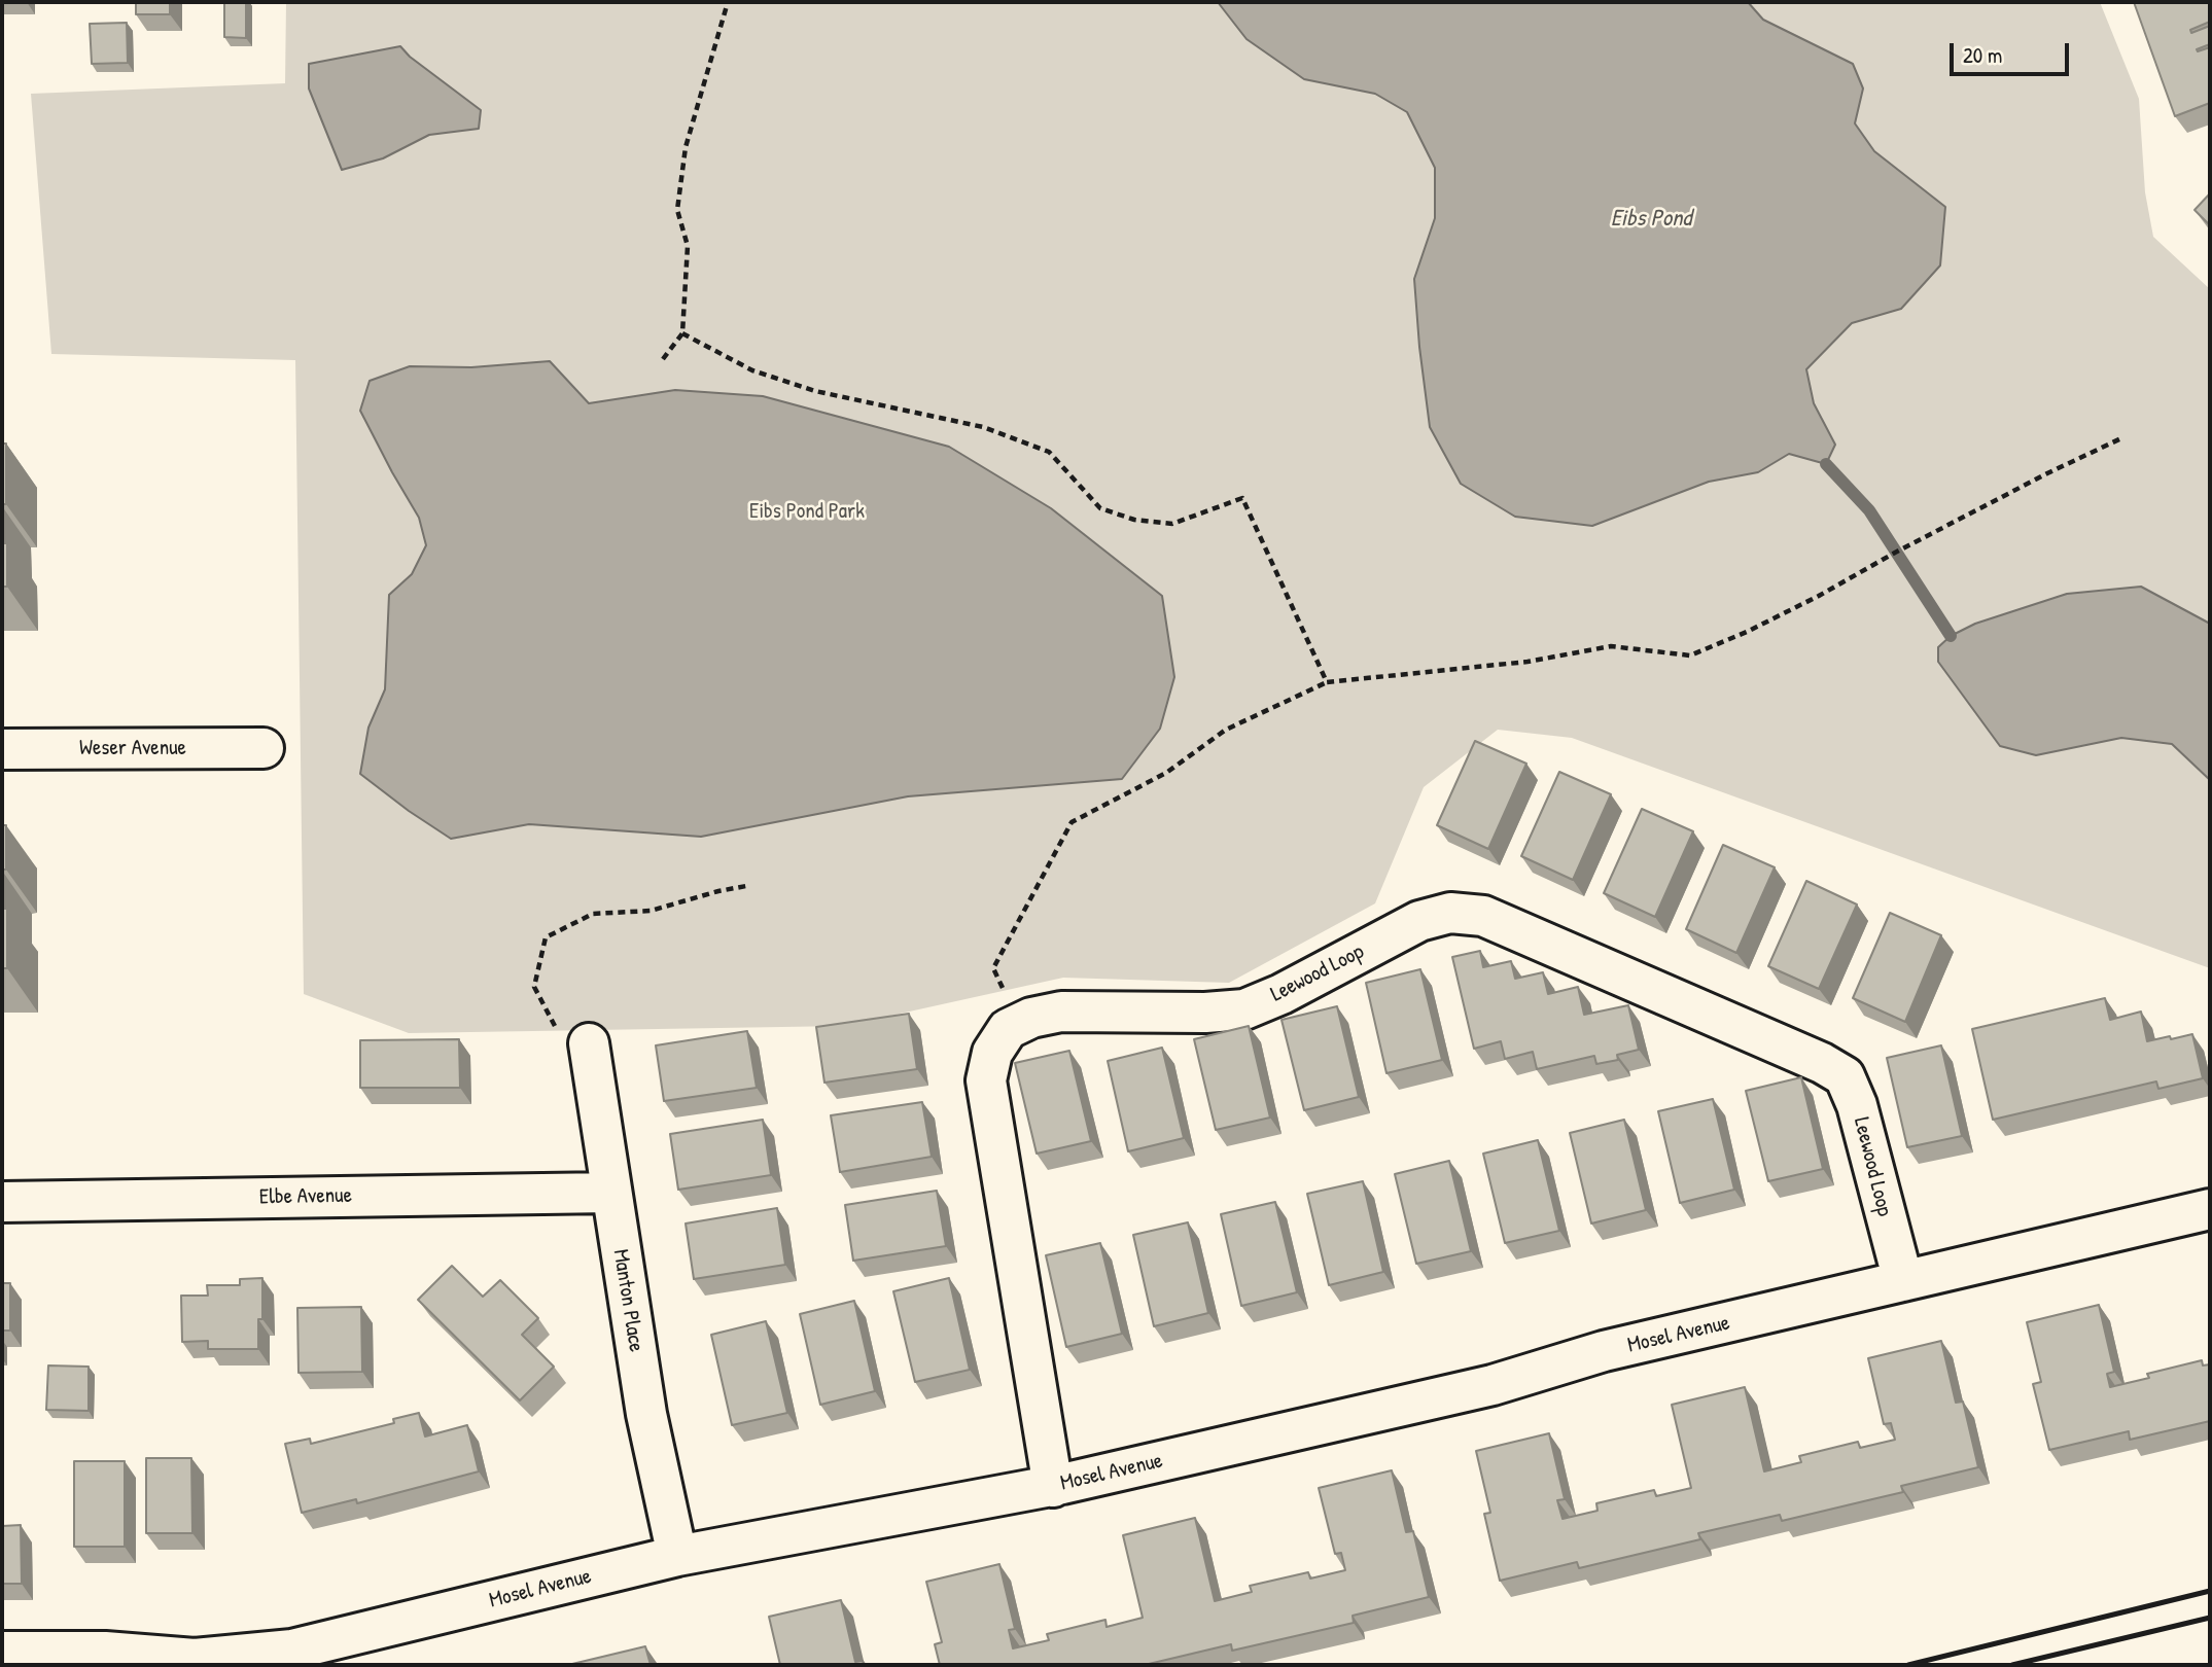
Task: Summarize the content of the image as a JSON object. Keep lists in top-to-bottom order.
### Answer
{
  "streets": {
    "street": [
      "Weser Avenue",
      "Leewood Loop",
      "Elbe Avenue",
      "Manton Place",
      "Mosel Avenue"
    ]
  },
  "crossings": [
    ["Leewood Loop", "Mosel Avenue"],
    ["Elbe Avenue", "Manton Place"],
    ["Manton Place", "Mosel Avenue"]
  ],
  "water": ["Eibs Pond"],
  "parks": ["Eibs Pond Park"],
  "scale_bar": "20 m"
}
